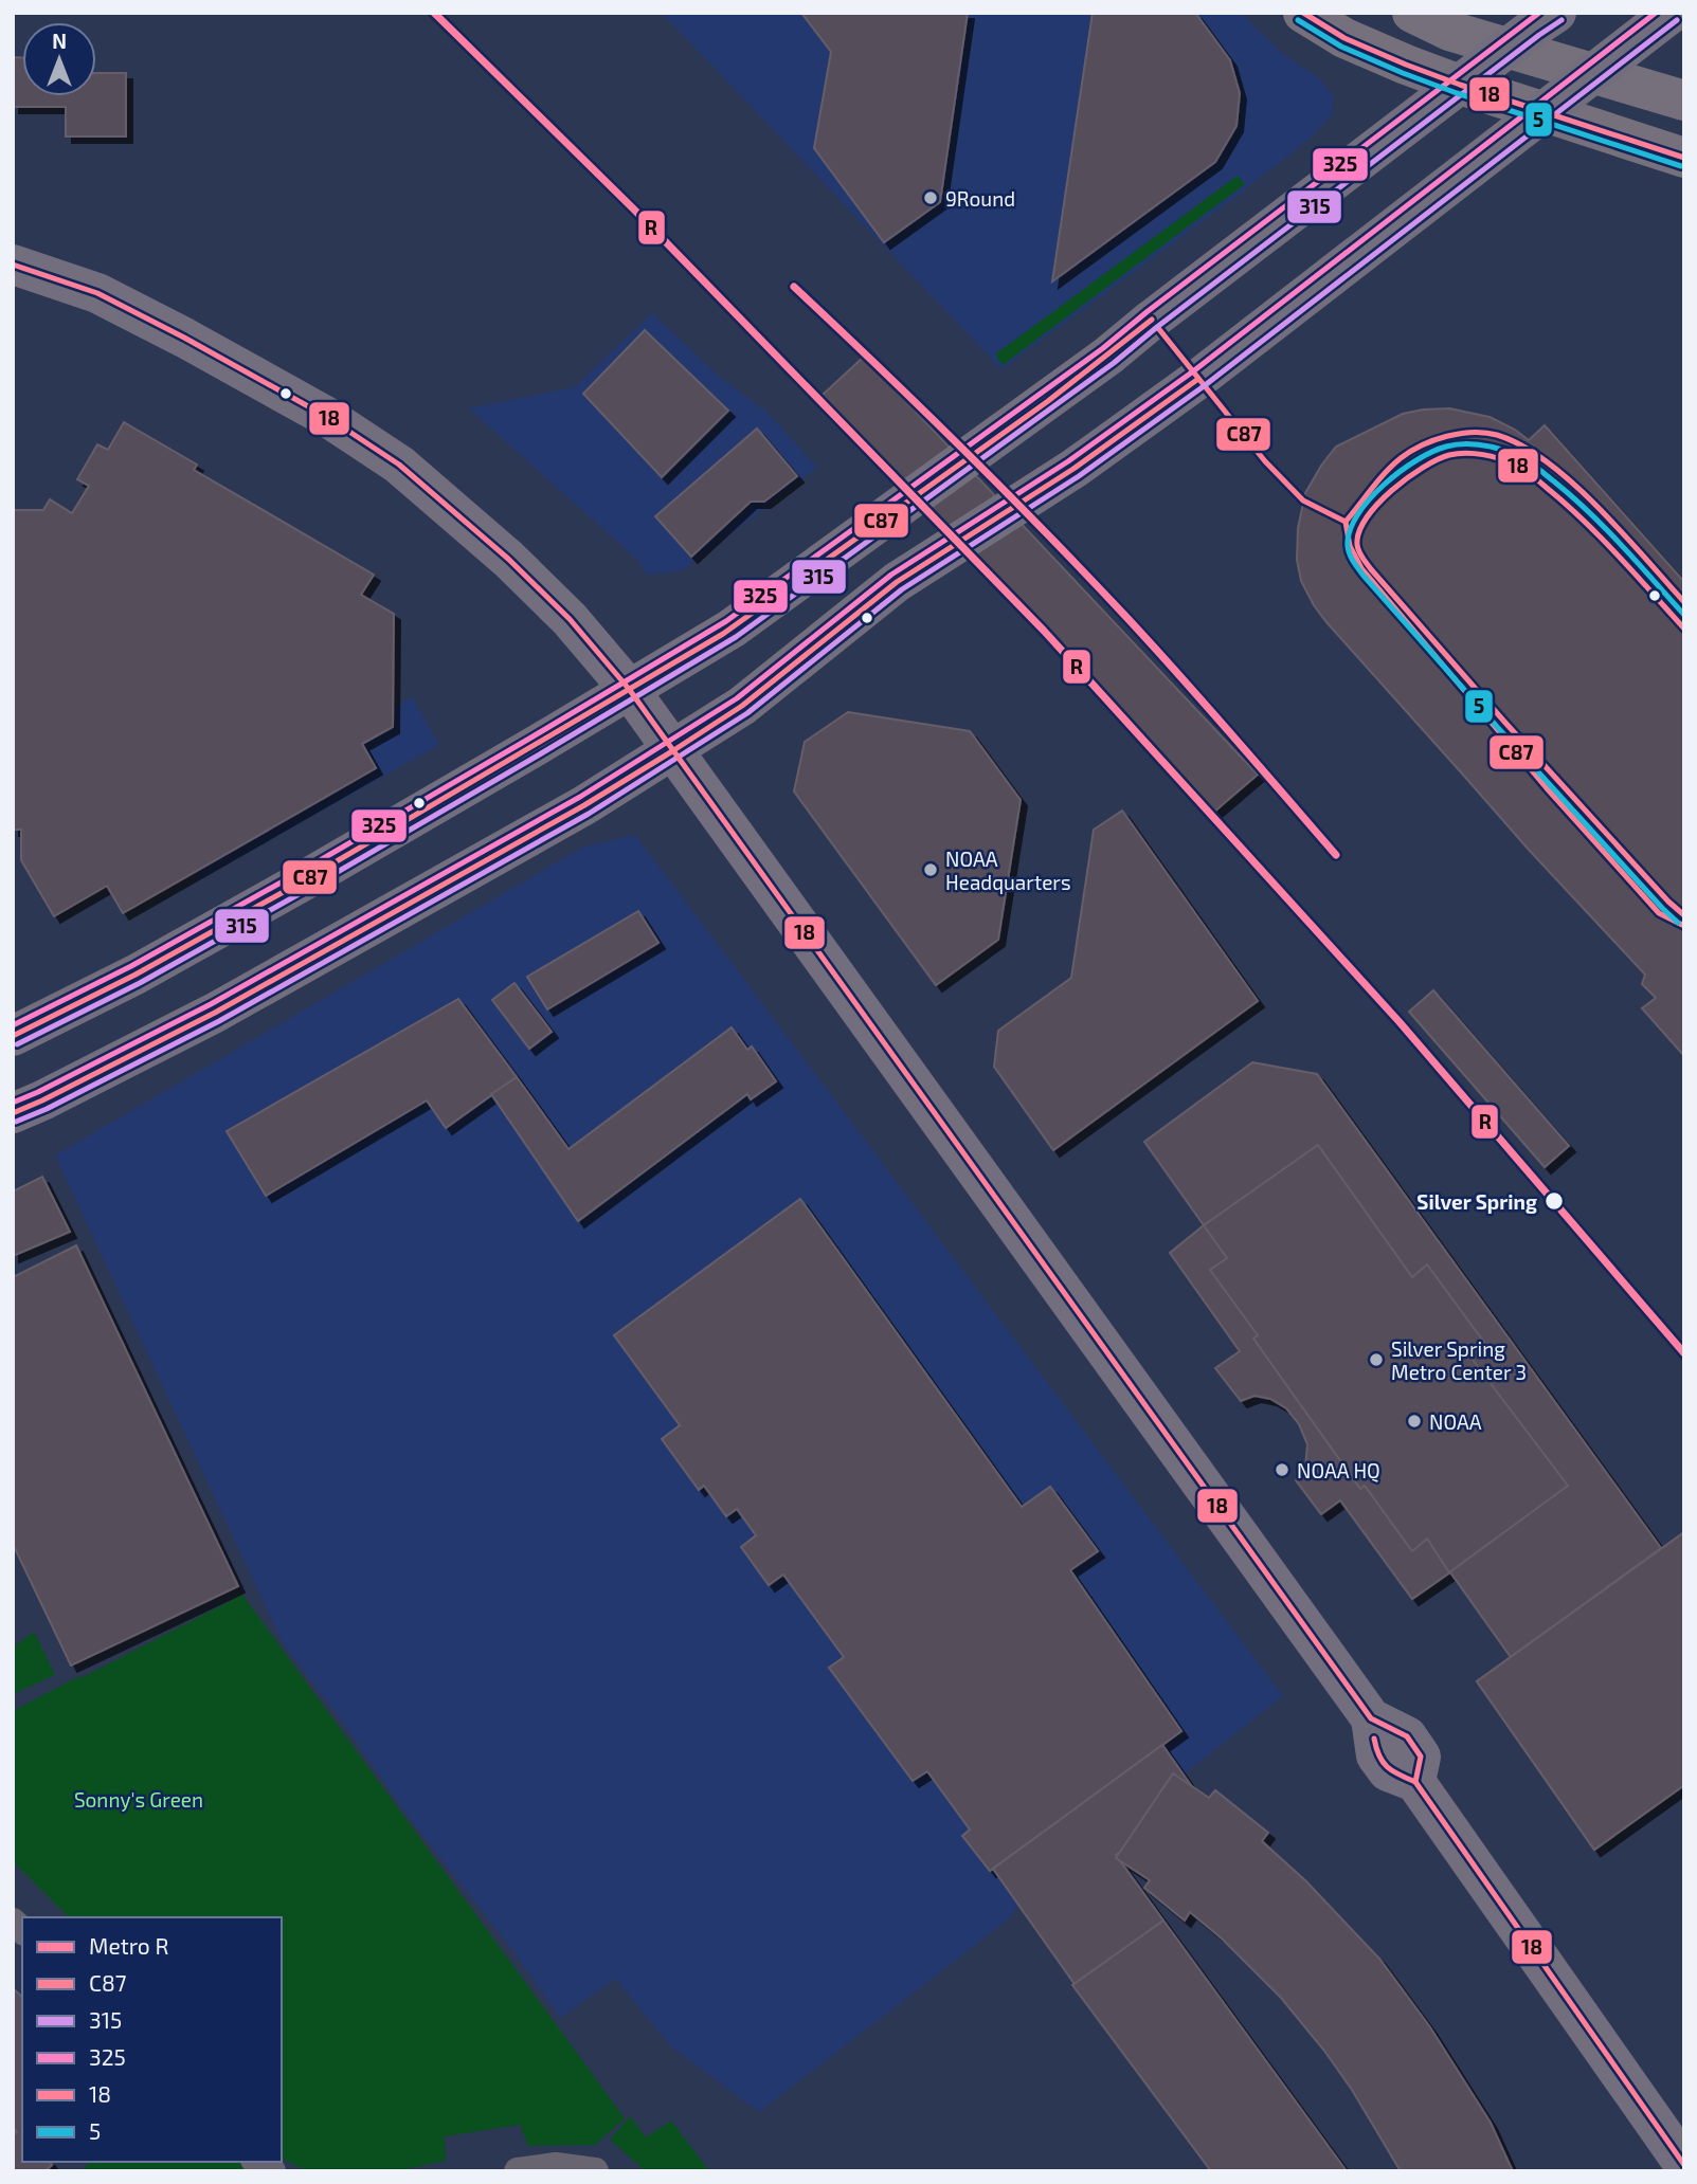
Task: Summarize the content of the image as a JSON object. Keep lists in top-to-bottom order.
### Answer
{
  "parks": ["Sonny's Green"],
  "places": [
    "9Round",
    "NOAA Headquarters",
    "Silver Spring",
    "Silver Spring Metro Center 3",
    "NOAA",
    "NOAA HQ"
  ],
  "lines": [
    "metro line R",
    "transit line 325",
    "transit line 18",
    "transit line 315",
    "transit line 5",
    "transit line C87"
  ],
  "legend": [
    "Metro R",
    "C87",
    "315",
    "325",
    "18",
    "5"
  ],
  "north": "top"
}
